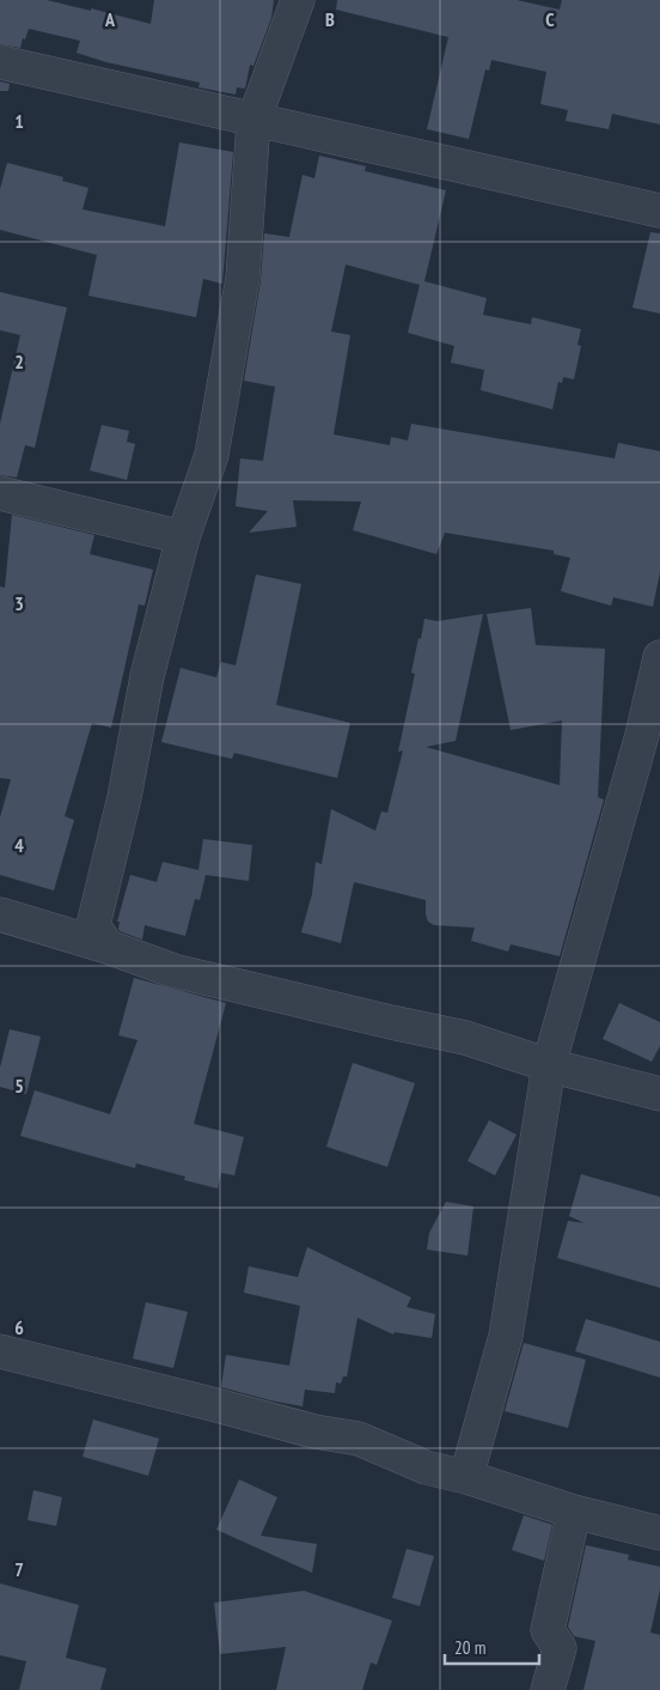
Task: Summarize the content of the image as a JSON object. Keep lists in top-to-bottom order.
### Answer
{
  "scale_bar": "20 m",
  "grid": {
    "columns": ["A", "B", "C"],
    "rows": [
      "1",
      "2",
      "3",
      "4",
      "5",
      "6",
      "7"
    ]
  }
}
